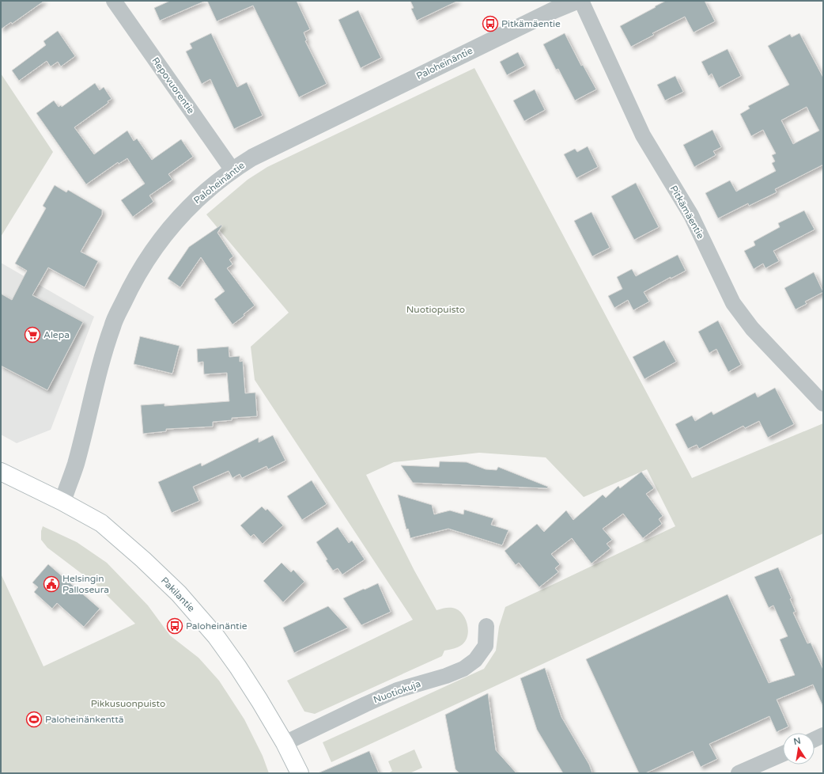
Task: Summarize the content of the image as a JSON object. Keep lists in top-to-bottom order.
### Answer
{
  "streets": {
    "main road": ["Pakilantie"],
    "street": [
      "Paloheinäntie",
      "Repovuorentie",
      "Pitkämäentie",
      "Nuotiokuja"
    ]
  },
  "crossings": [
    ["Paloheinäntie", "Repovuorentie"],
    ["Paloheinäntie", "Pakilantie"],
    ["Pakilantie", "Nuotiokuja"]
  ],
  "parks": ["Nuotiopuisto", "Pikkusuonpuisto"],
  "places": {
    "bus stop": ["Pitkämäentie", "Paloheinäntie"],
    "supermarket": ["Alepa"],
    "public building": ["Helsingin Palloseura"],
    "sports": ["Paloheinänkenttä"]
  },
  "north": "top"
}
